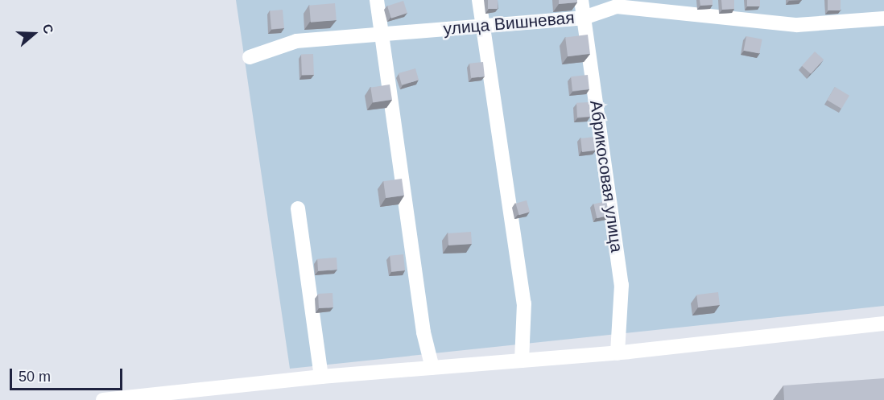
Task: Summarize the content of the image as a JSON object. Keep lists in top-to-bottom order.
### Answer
{
  "streets": {
    "street": ["улица Вишневая", "Абрикосовая улица"]
  },
  "crossings": [
    ["улица Вишневая", "Абрикосовая улица"]
  ],
  "scale_bar": "50 m",
  "north": "right"
}
